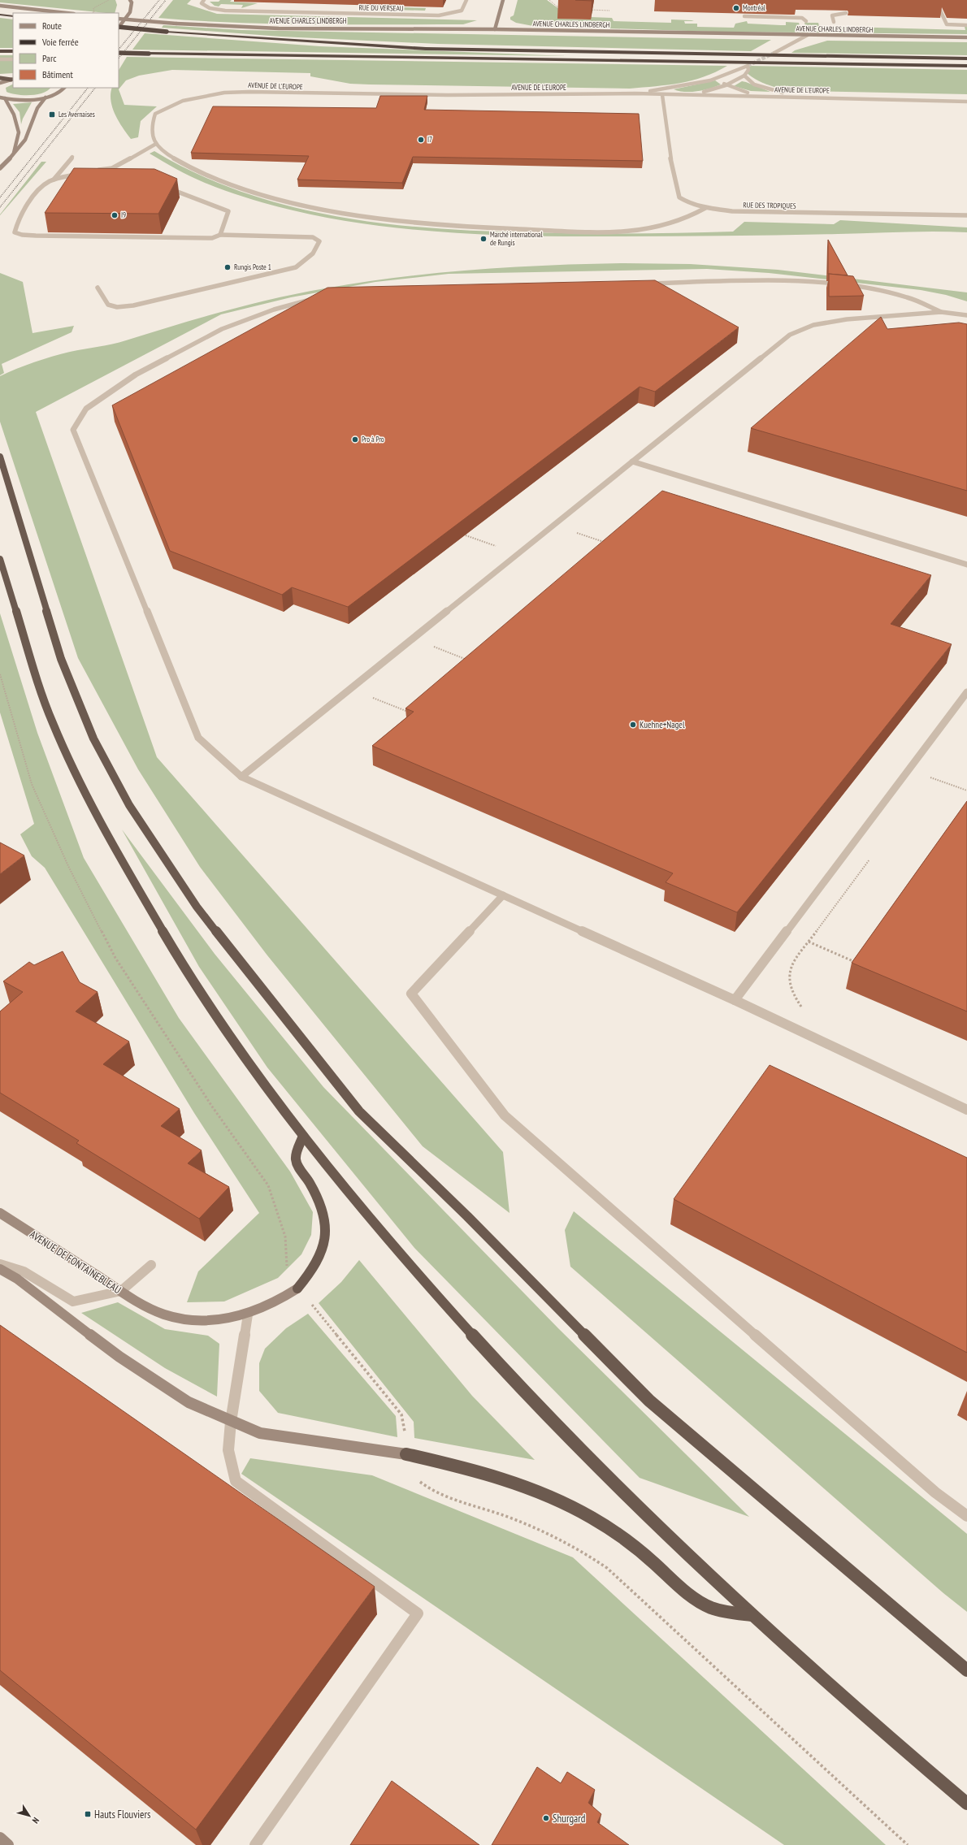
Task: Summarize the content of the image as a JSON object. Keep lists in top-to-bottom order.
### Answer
{
  "streets": {
    "main road": ["AVENUE CHARLES LINDBERGH", "AVENUE DE FONTAINEBLEAU"],
    "street": ["RUE DU VERSEAU", "AVENUE DE L'EUROPE", "RUE DES TROPIQUES"]
  },
  "crossings": [
    ["AVENUE DE L'EUROPE", "RUE DES TROPIQUES"]
  ],
  "places": {
    "other": [
      "Montréal",
      "I7",
      "I9",
      "Marché international de Rungis",
      "Rungis Poste 1",
      "Pro à Pro",
      "Kuehne+Nagel",
      "Shurgard"
    ],
    "transit": ["Les Avernaises", "Hauts Flouviers"]
  },
  "legend": [
    "Route",
    "Voie ferrée",
    "Parc",
    "Bâtiment"
  ],
  "north": "bottom right"
}
